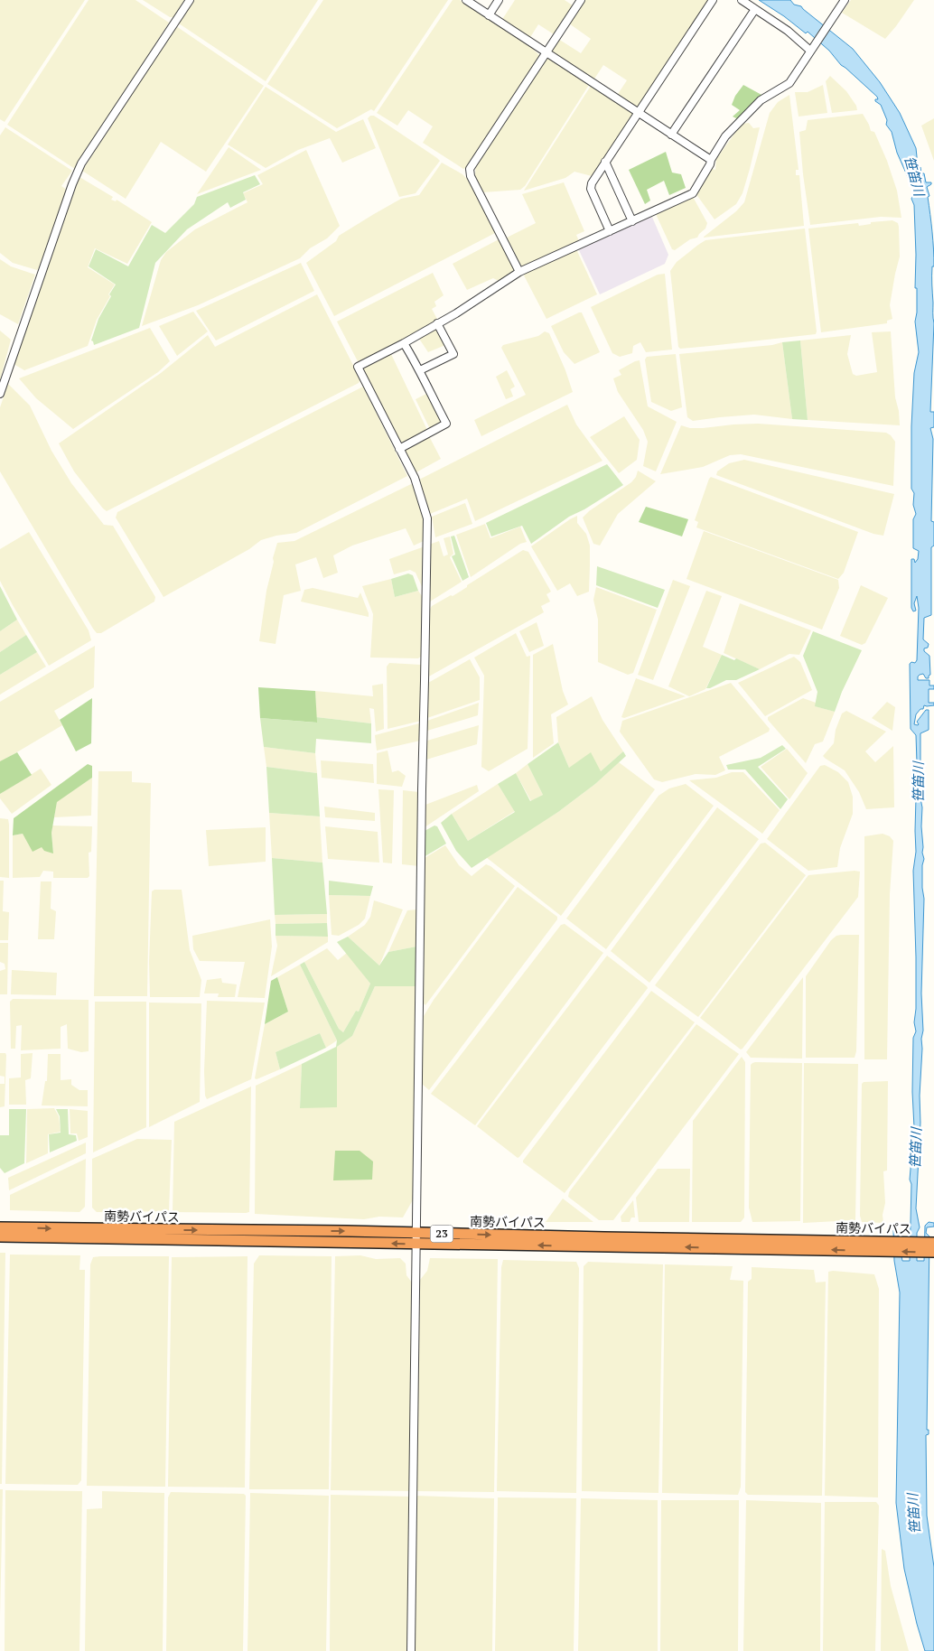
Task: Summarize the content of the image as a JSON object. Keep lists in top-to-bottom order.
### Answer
{
  "streets": {
    "highway": ["南勢バイパス", "23"]
  },
  "water": ["笹笛川"]
}
